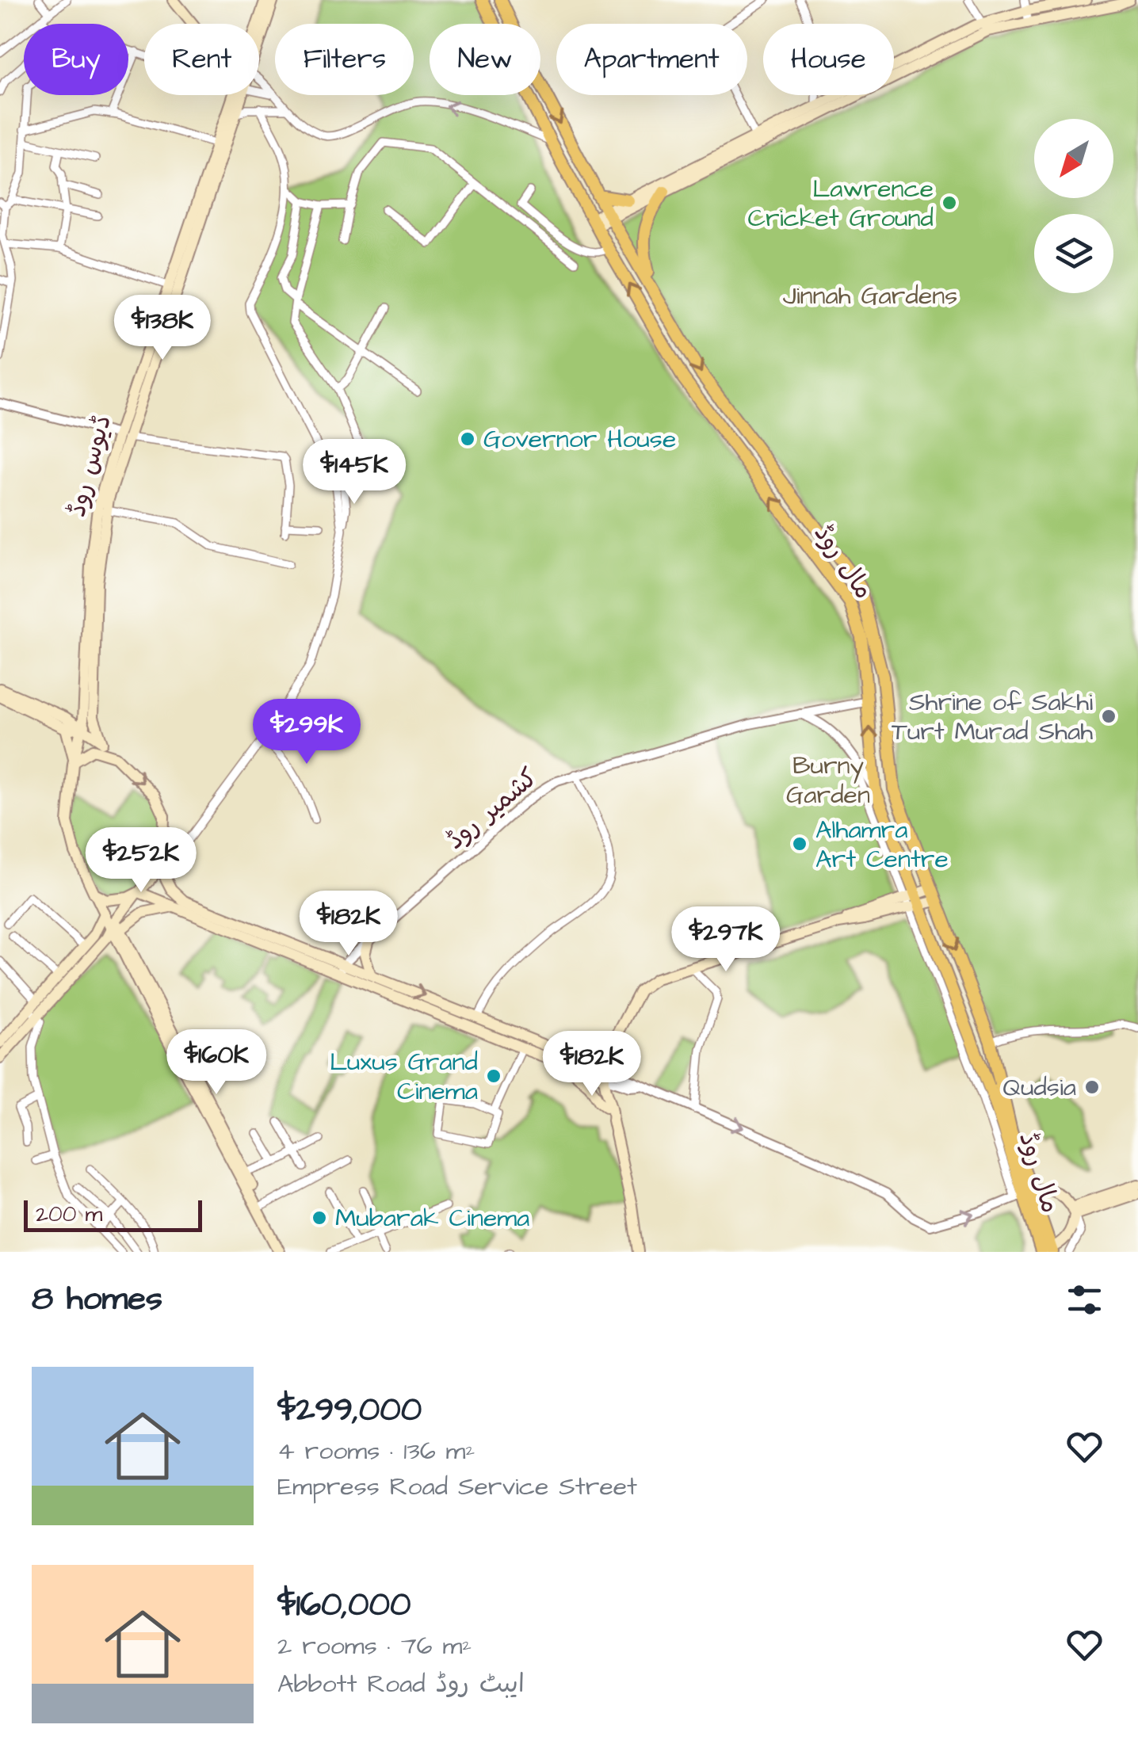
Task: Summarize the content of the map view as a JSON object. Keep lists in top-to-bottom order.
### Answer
{
  "streets": {
    "main road": ["ڈیوس روڈ", "مال روڈ"],
    "street": ["کشمیر روڈ"]
  },
  "crossings": [
    ["مال روڈ", "کشمیر روڈ"]
  ],
  "parks": ["Jinnah Gardens", "Burny Garden"],
  "places": [
    "Lawrence Cricket Ground",
    "Governor House",
    "Shrine of Sakhi Turt Murad Shah",
    "Alhamra Art Centre",
    "Luxus Grand Cinema",
    "Qudsia",
    "Mubarak Cinema"
  ],
  "scale_bar": "200 m",
  "north": "bottom left",
  "page": {
    "chip": [
      "Buy",
      "Rent",
      "Filters",
      "New",
      "Apartment",
      "House"
    ],
    "price": [
      "$138K",
      "$145K",
      "$299K",
      "$252K",
      "$182K",
      "$297K",
      "$160K",
      "$182K"
    ],
    "scale": "200 m",
    "heading": "8 homes",
    "list": [
      {
        "name": "$299,000",
        "note": "4 rooms · 136 m² · Empress Road Service Street"
      },
      {
        "name": "$160,000",
        "note": "2 rooms · 76 m² · Abbott Road ایبٹ روڈ"
      }
    ]
  }
}
